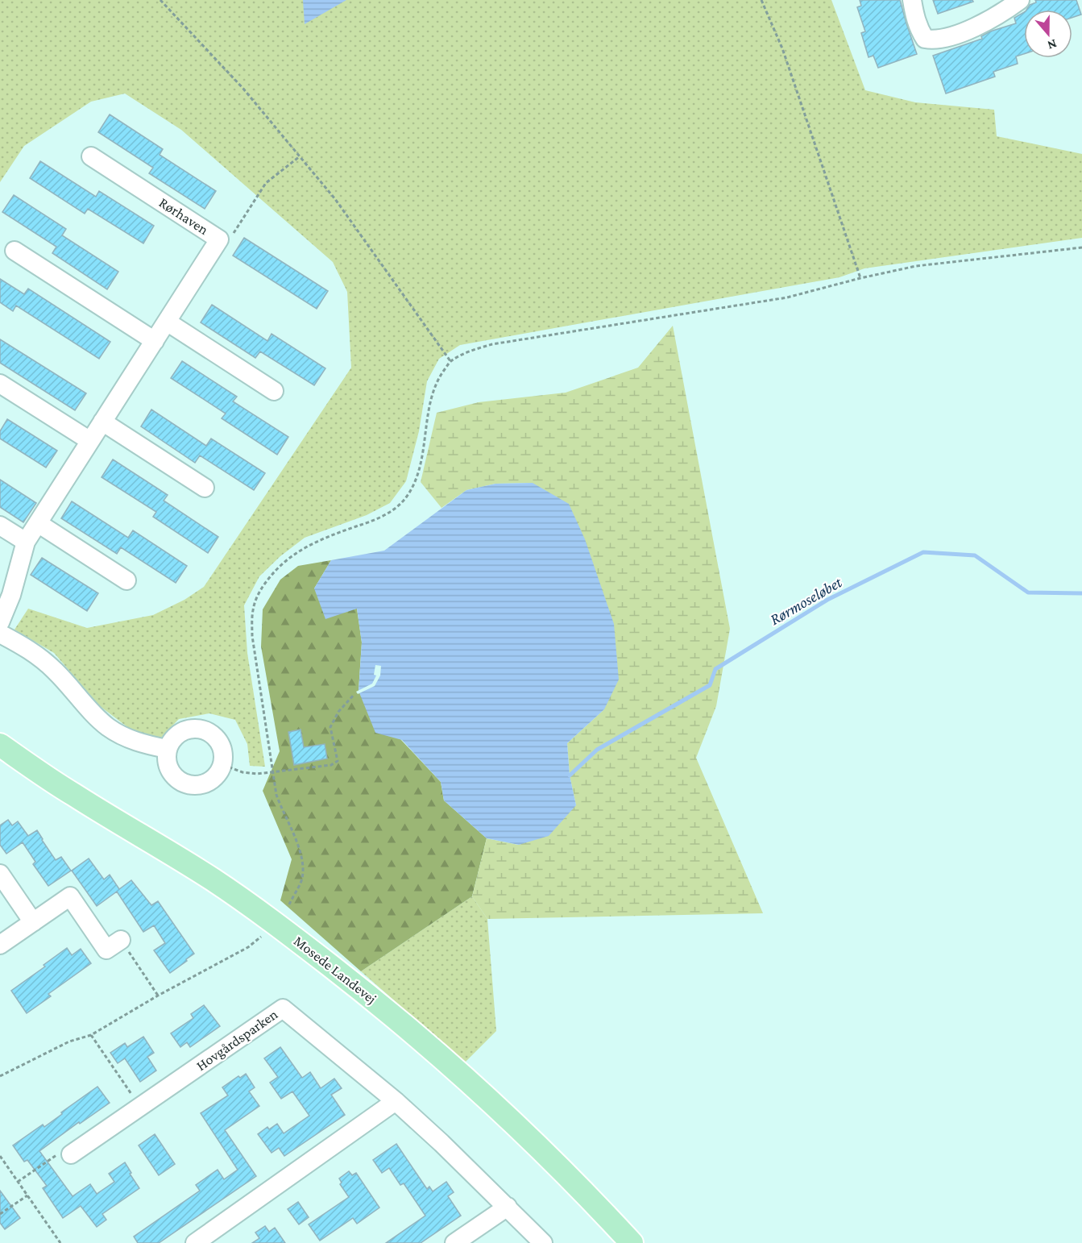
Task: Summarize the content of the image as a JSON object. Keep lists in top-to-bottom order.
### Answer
{
  "streets": {
    "main road": ["Mosede Landevej"],
    "street": ["Rørhaven", "Hovgårdsparken"]
  },
  "water": ["Rørmoseløbet"],
  "north": "bottom"
}
